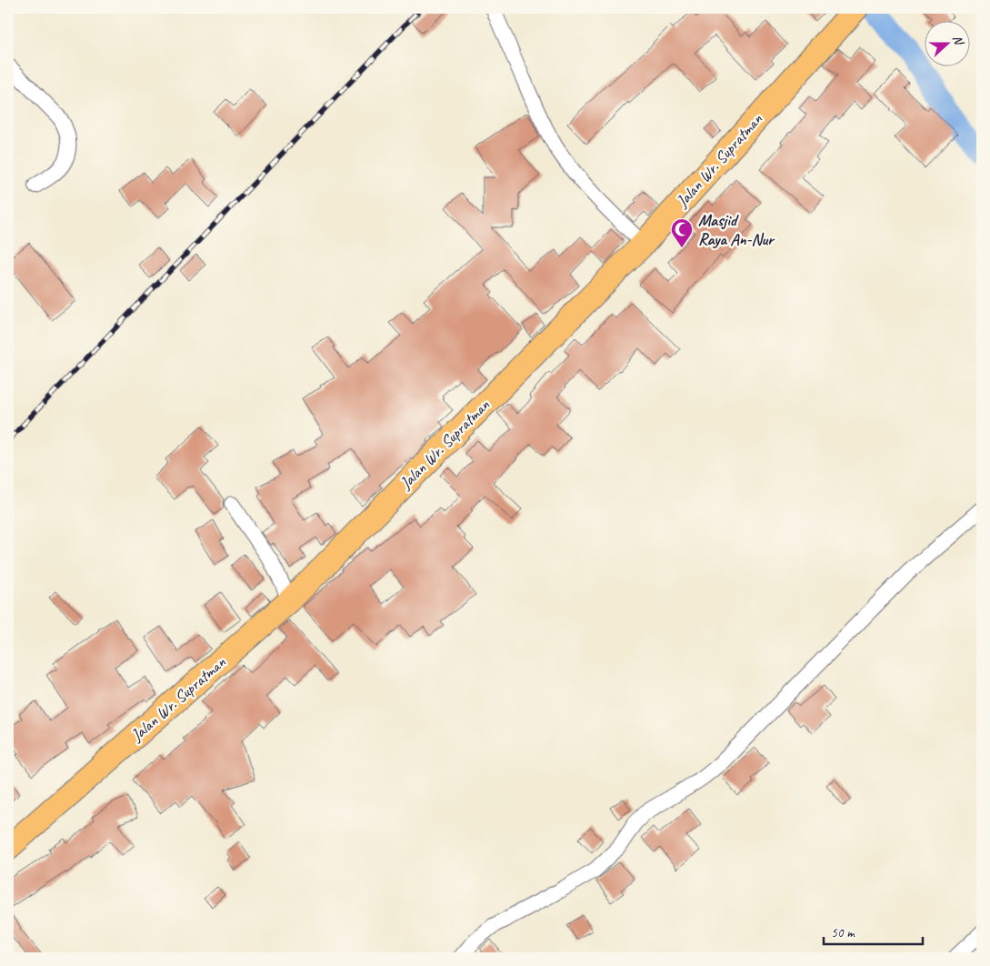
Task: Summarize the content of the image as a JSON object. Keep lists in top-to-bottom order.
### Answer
{
  "streets": {
    "main road": ["Jalan Wr. Supratman"]
  },
  "places": {
    "mosque": ["Masjid Raya An-Nur"]
  },
  "scale_bar": "50 m",
  "north": "right"
}
